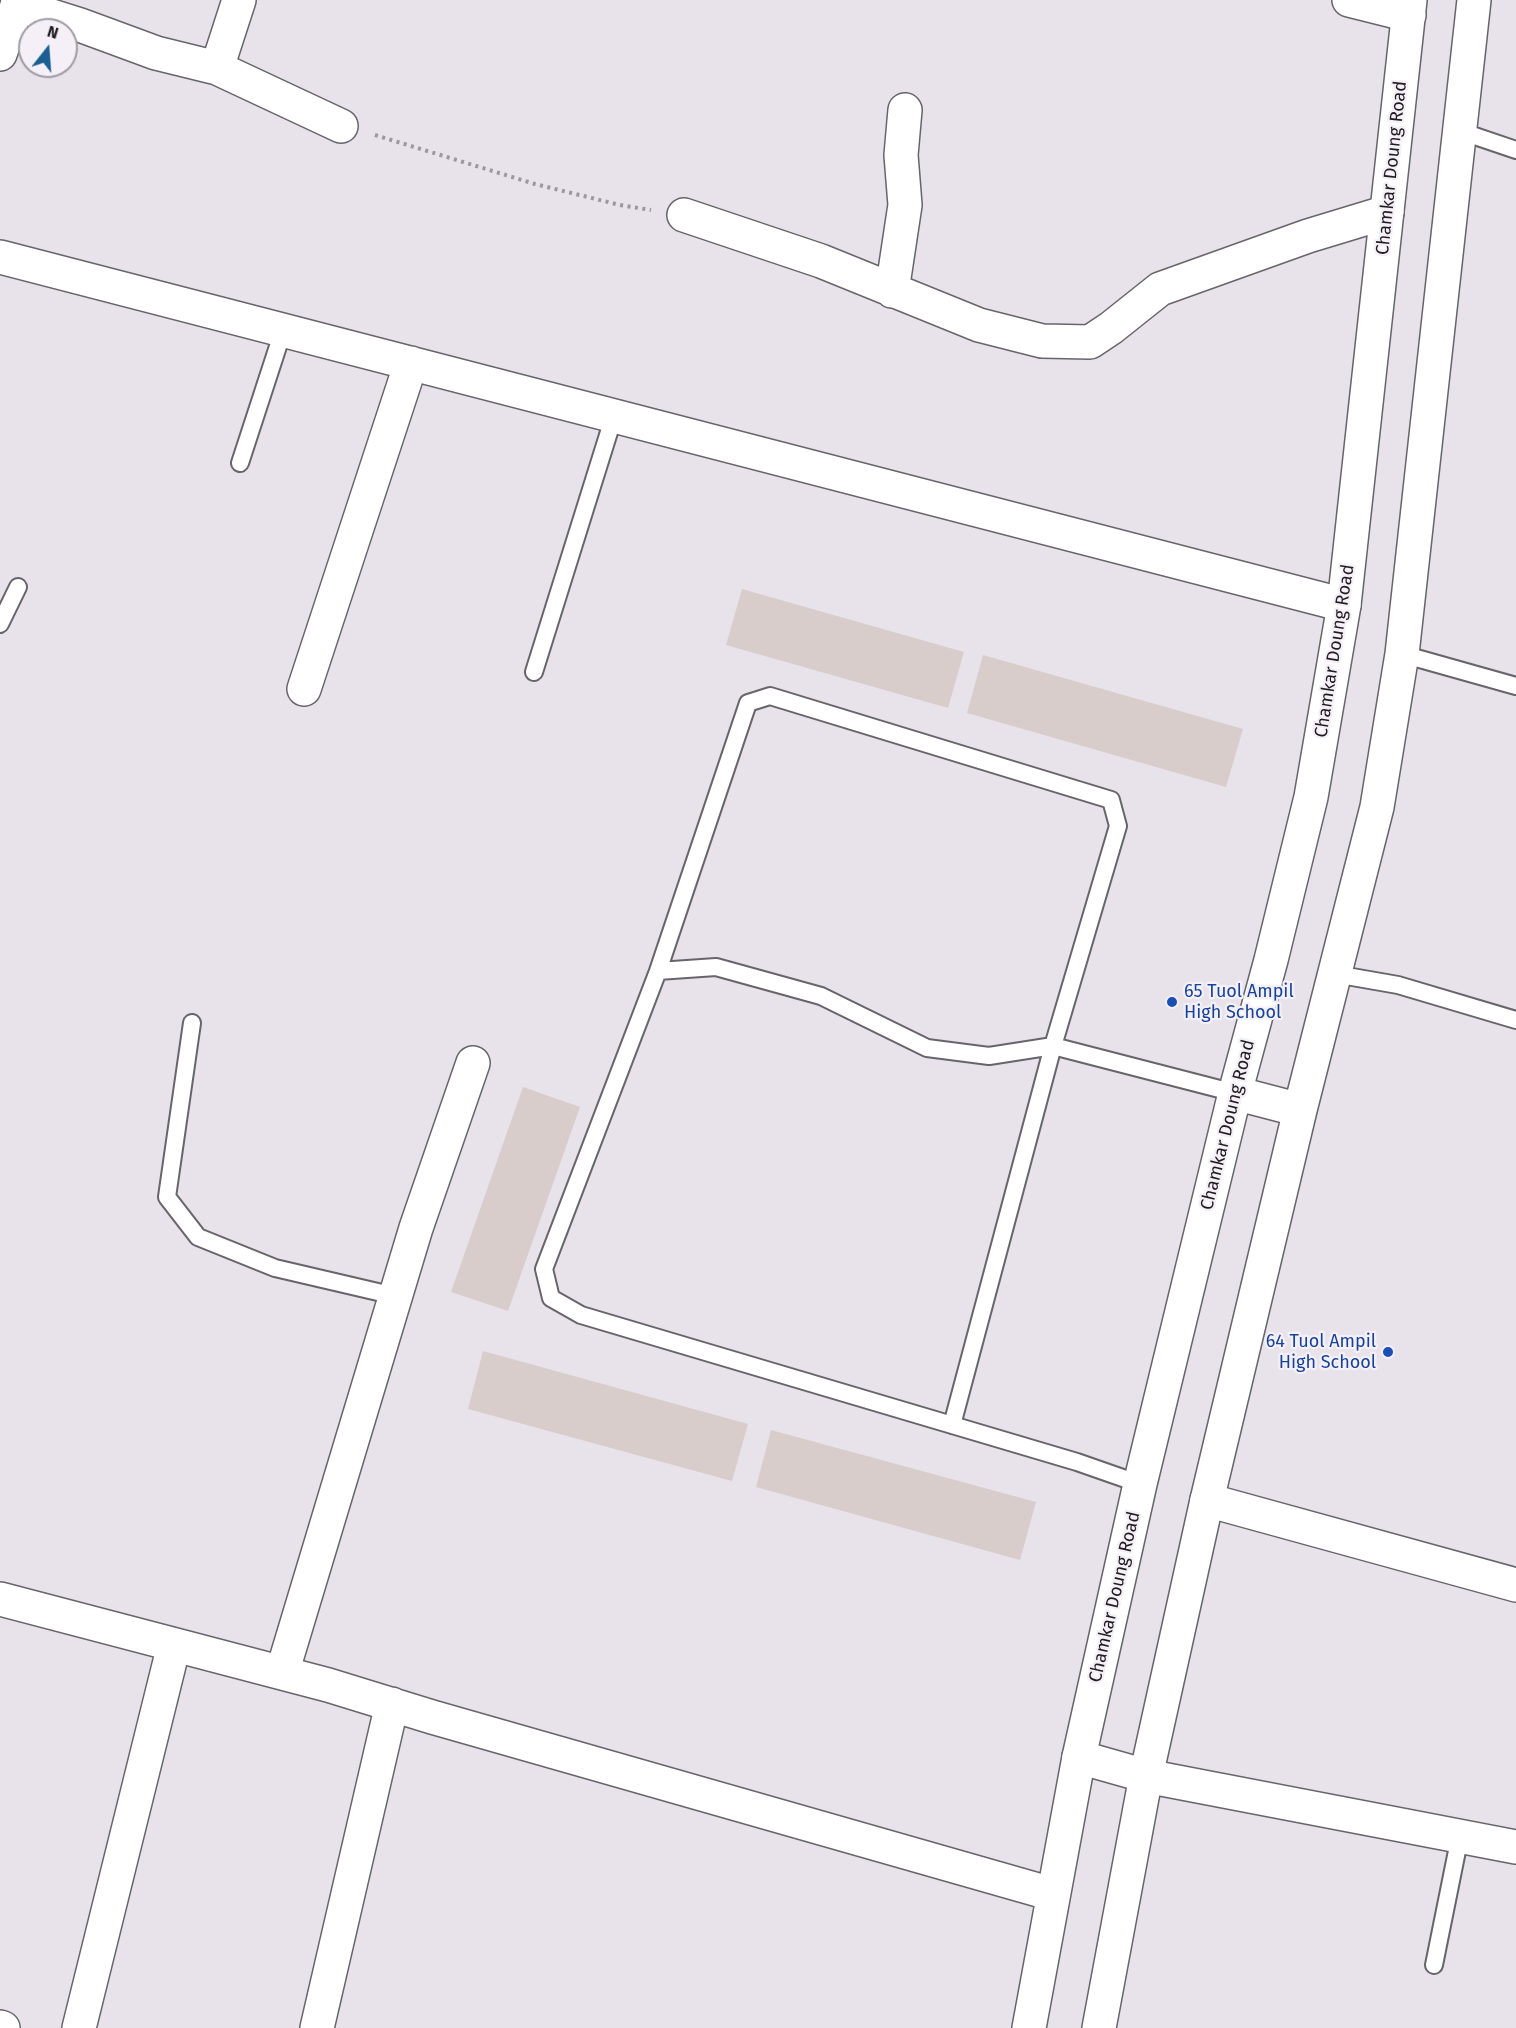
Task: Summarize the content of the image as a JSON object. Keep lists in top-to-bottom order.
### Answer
{
  "streets": {
    "street": ["Chamkar Doung Road"]
  },
  "places": ["65 Tuol Ampil High School", "64 Tuol Ampil High School"],
  "north": "top"
}
